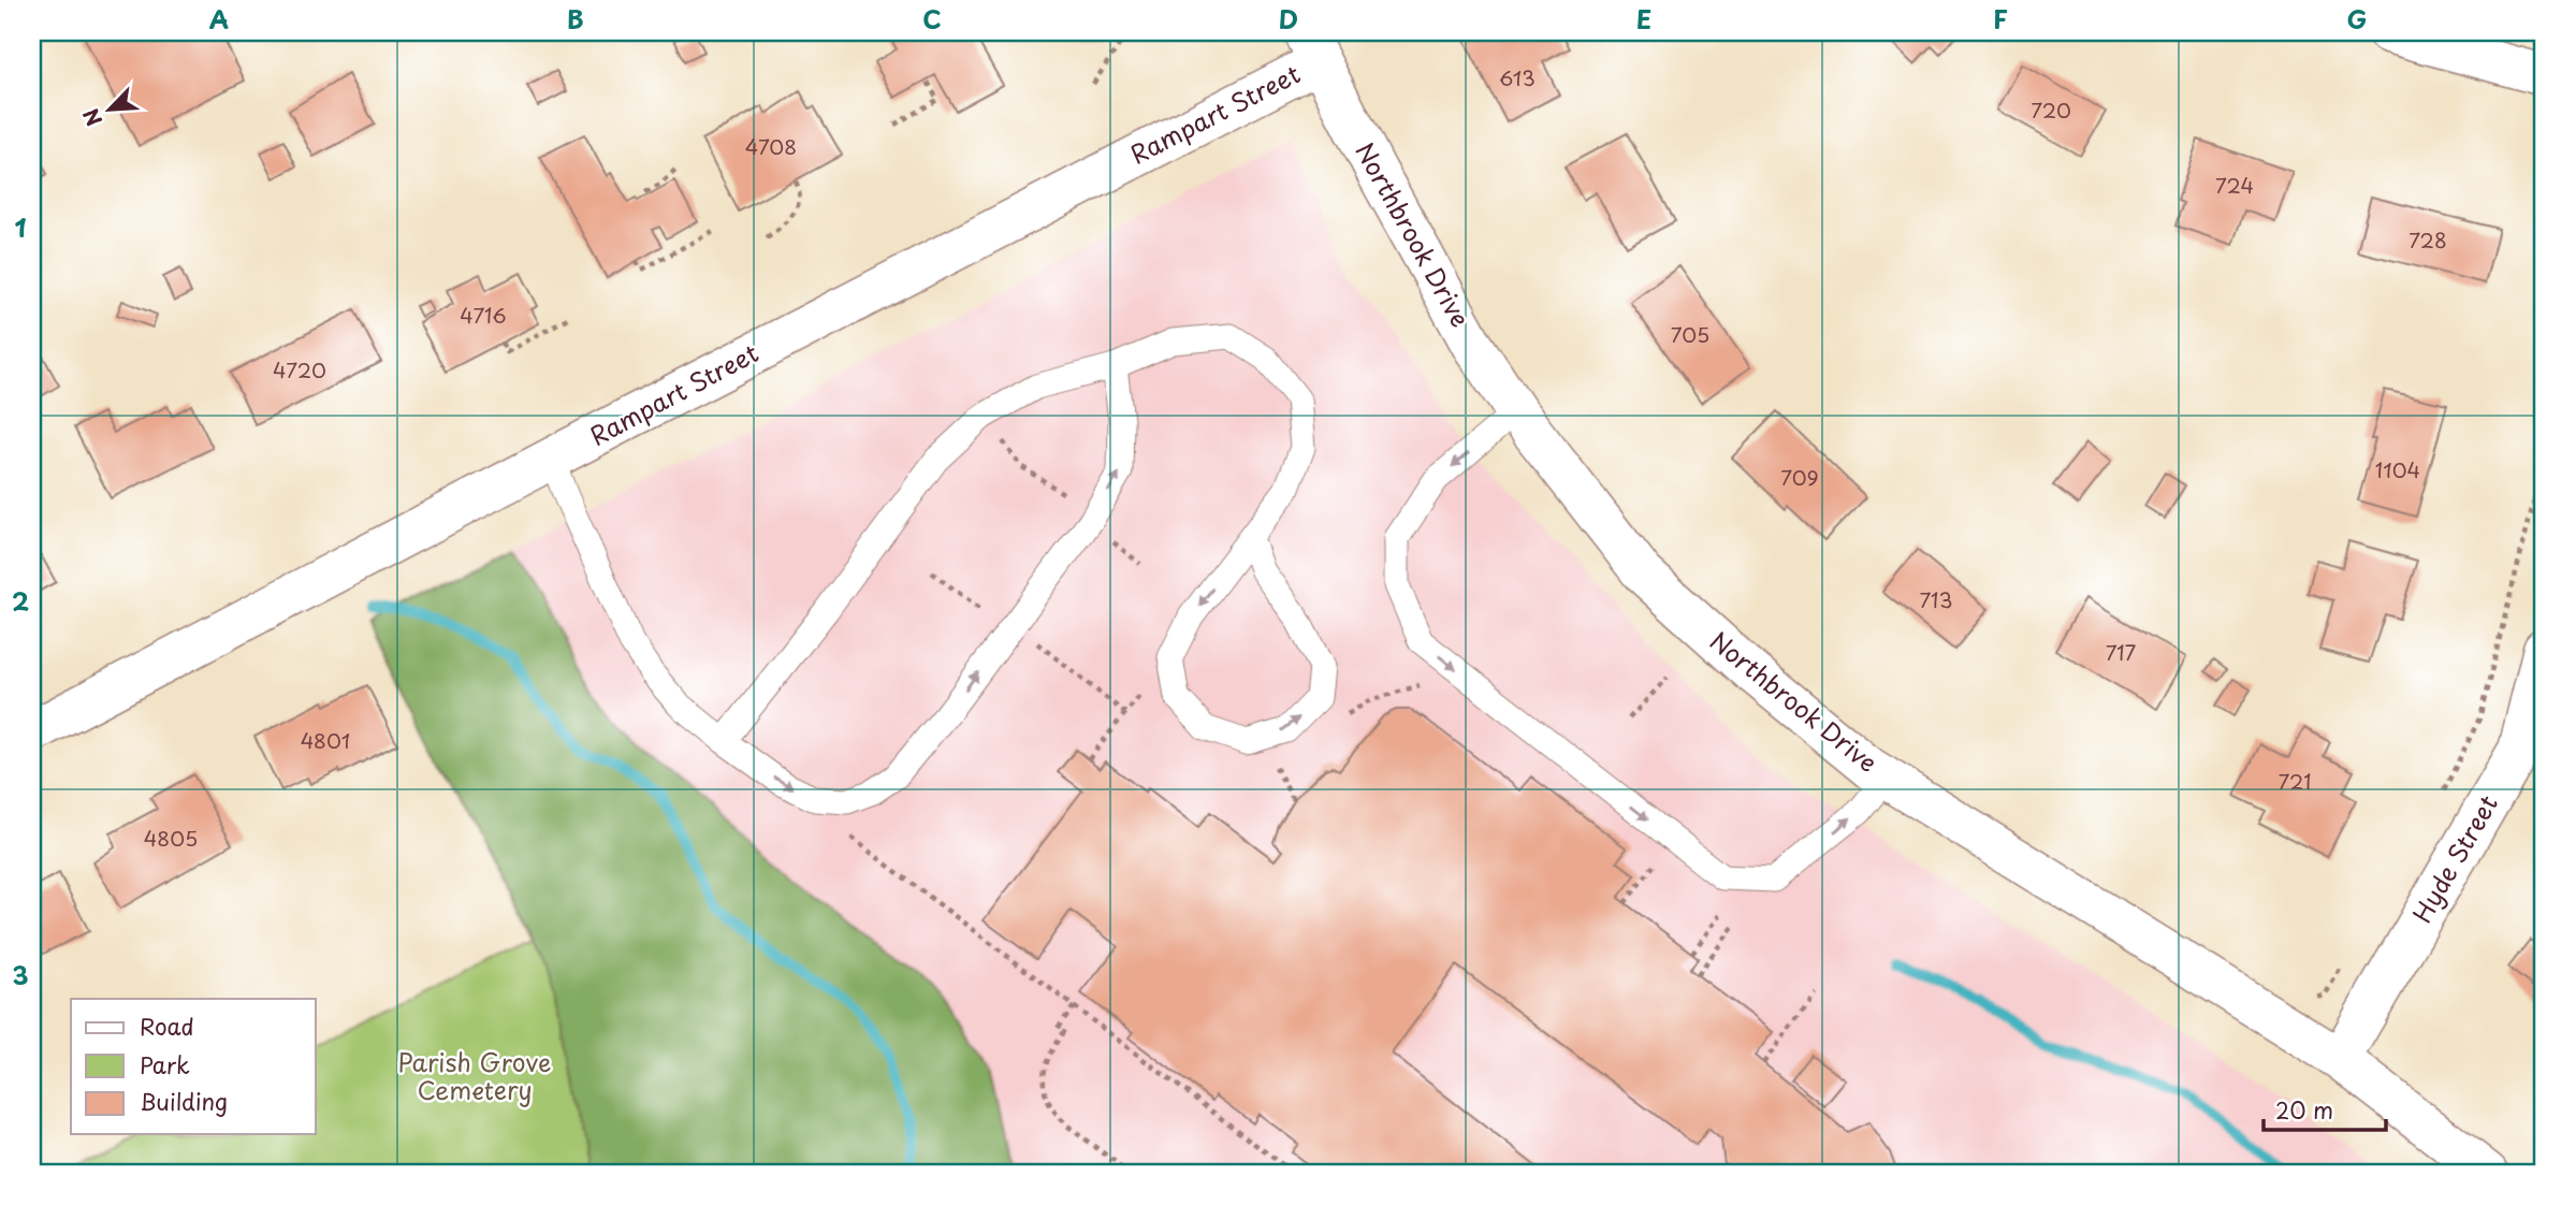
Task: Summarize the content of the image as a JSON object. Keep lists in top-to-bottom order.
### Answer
{
  "streets": {
    "street": ["Rampart Street", "Northbrook Drive", "Hyde Street"]
  },
  "crossings": [
    ["Rampart Street", "Northbrook Drive"],
    ["Northbrook Drive", "Hyde Street"]
  ],
  "parks": ["Parish Grove Cemetery"],
  "house_numbers": [
    "613",
    "720",
    "4708",
    "724",
    "728",
    "4716",
    "705",
    "4720",
    "1104",
    "709",
    "713",
    "717",
    "4801",
    "721",
    "4805"
  ],
  "legend": ["Road", "Park", "Building"],
  "scale_bar": "20 m",
  "north": "bottom left",
  "grid": {
    "columns": [
      "A",
      "B",
      "C",
      "D",
      "E",
      "F",
      "G"
    ],
    "rows": ["1", "2", "3"]
  }
}
